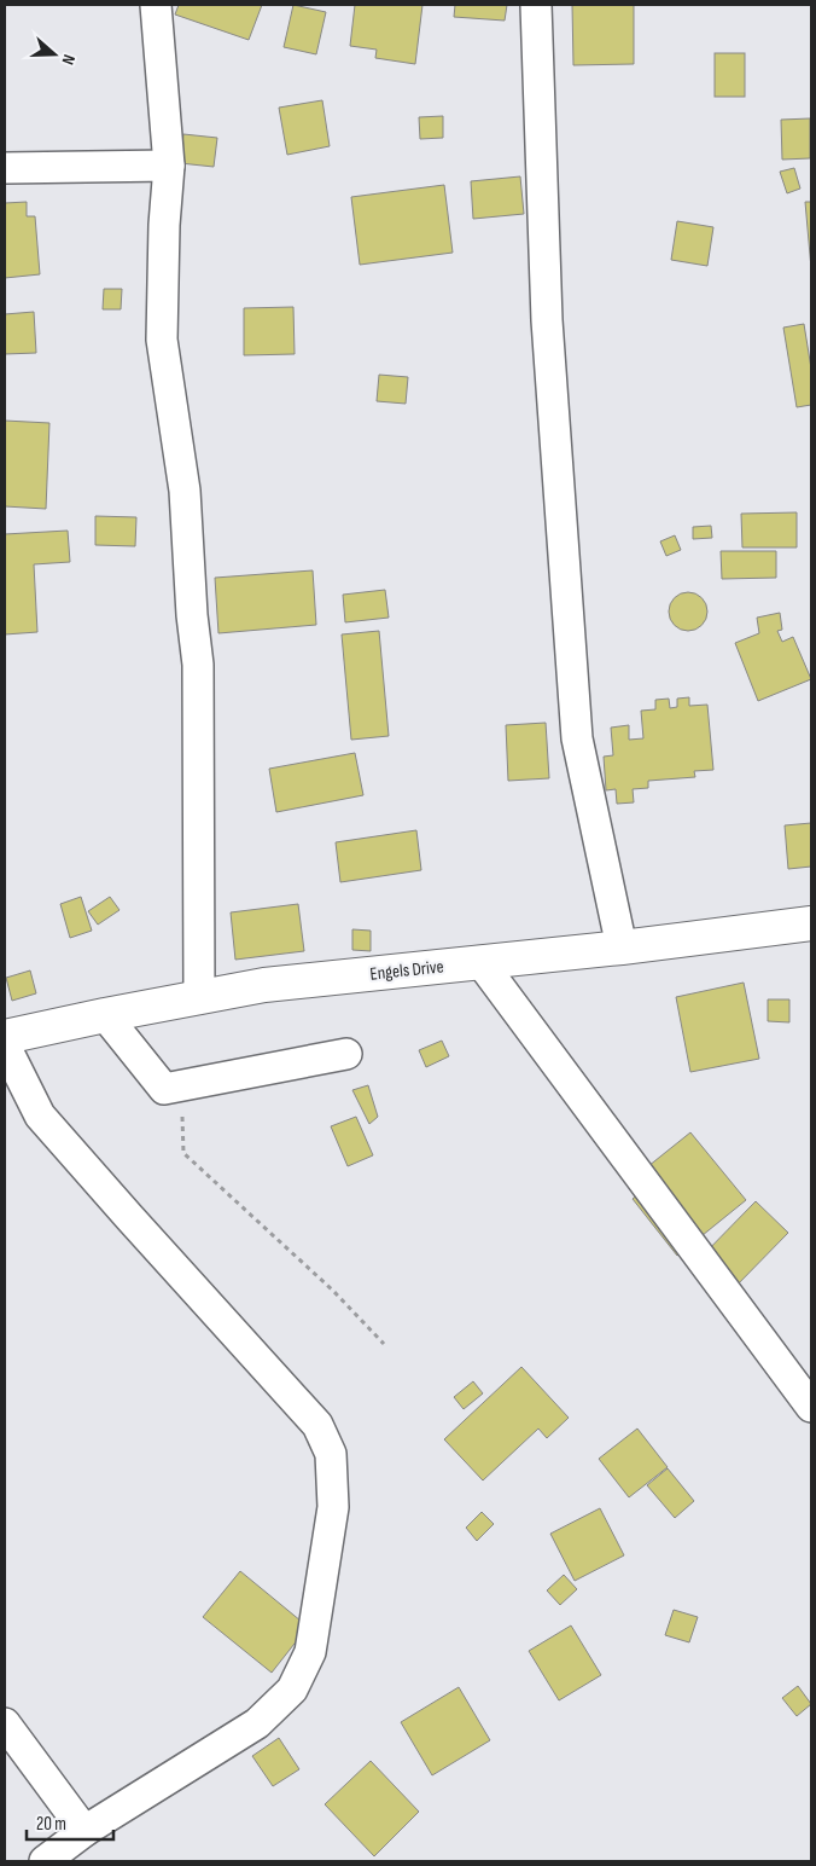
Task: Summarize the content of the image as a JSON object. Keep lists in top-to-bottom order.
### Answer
{
  "streets": {
    "street": ["Engels Drive"]
  },
  "scale_bar": "20 m",
  "north": "right"
}
